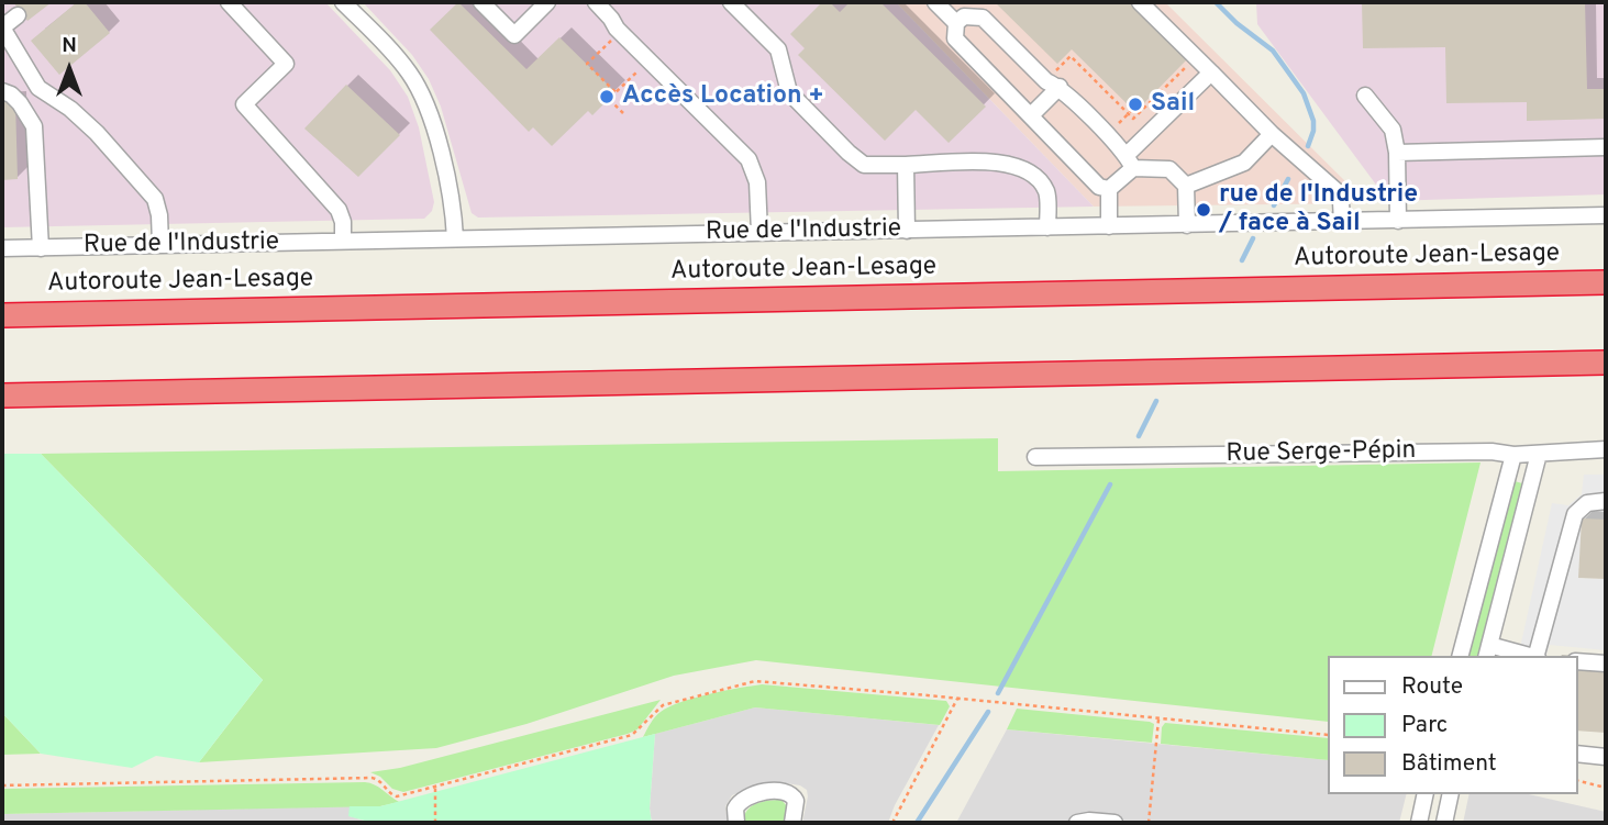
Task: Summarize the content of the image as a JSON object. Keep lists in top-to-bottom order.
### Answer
{
  "streets": {
    "highway": ["Autoroute Jean-Lesage"],
    "street": ["Rue de l'Industrie", "Rue Serge-Pépin"]
  },
  "places": ["Accès Location +", "Sail", "rue de l'Industrie / face à Sail"],
  "legend": ["Route", "Parc", "Bâtiment"],
  "north": "top"
}
